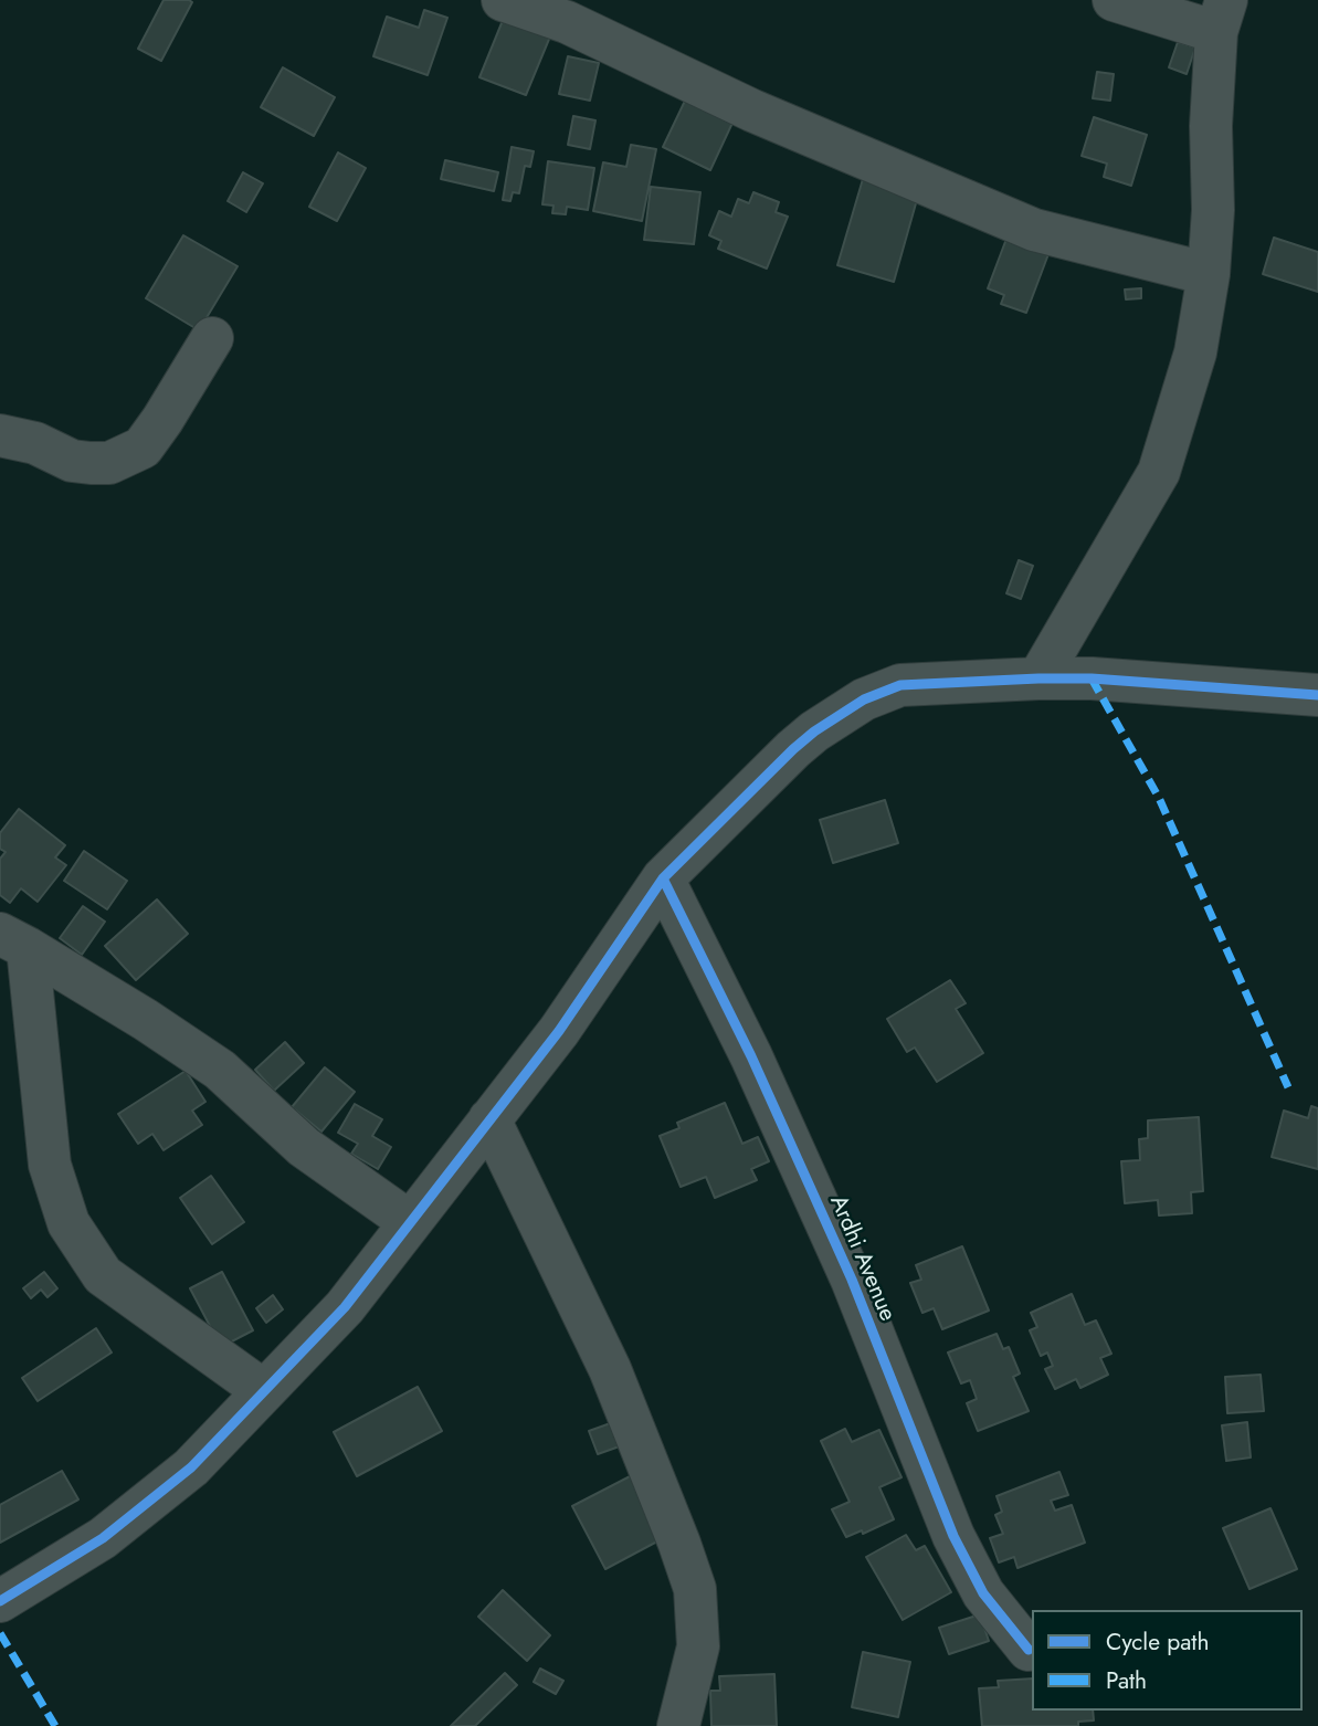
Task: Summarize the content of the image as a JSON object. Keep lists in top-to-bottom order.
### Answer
{
  "streets": {
    "street": ["Ardhi Avenue"]
  },
  "legend": ["Cycle path", "Path"]
}
